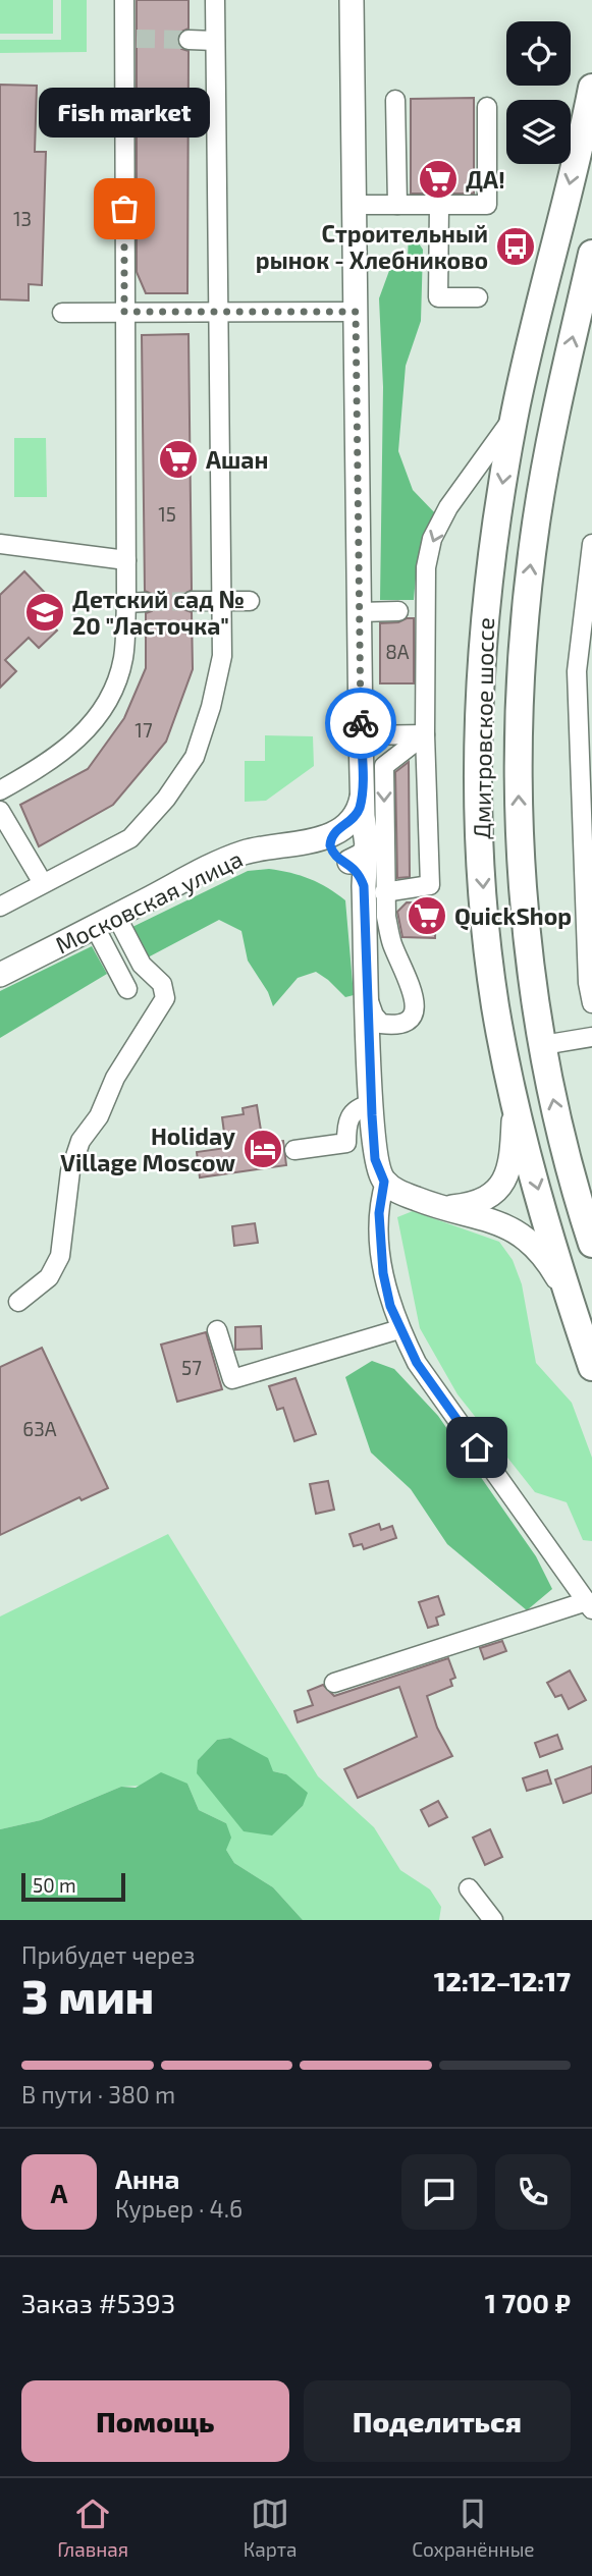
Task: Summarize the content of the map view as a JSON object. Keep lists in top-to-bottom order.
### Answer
{
  "streets": {
    "highway": ["Дмитровское шоссе"],
    "main road": ["Московская улица"]
  },
  "places": {
    "supermarket": ["ДА!", "Ашан", "QuickShop"],
    "other": ["Fish market"],
    "bus stop": ["Строительный рынок - Хлебниково"],
    "school or university": ["Детский сад № 20 \"Ласточка\""],
    "hotel": ["Holiday Village Moscow"]
  },
  "house_numbers": [
    "13",
    "15",
    "8А",
    "17",
    "57",
    "63А"
  ],
  "scale_bar": "50 m",
  "page": {
    "bubble": "Fish market",
    "scale": "50 m",
    "heading": ["3 мин", "Прибудет через", "12:12–12:17"],
    "panel": [
      "Анна",
      "Курьер · 4.6",
      "Заказ #5393",
      "1 700 ₽"
    ],
    "bar": "В пути · 380 m",
    "round": "А",
    "buttons": ["Помощь", "Поделиться"],
    "tabs": ["Главная", "Карта", "Сохранённые"]
  }
}
